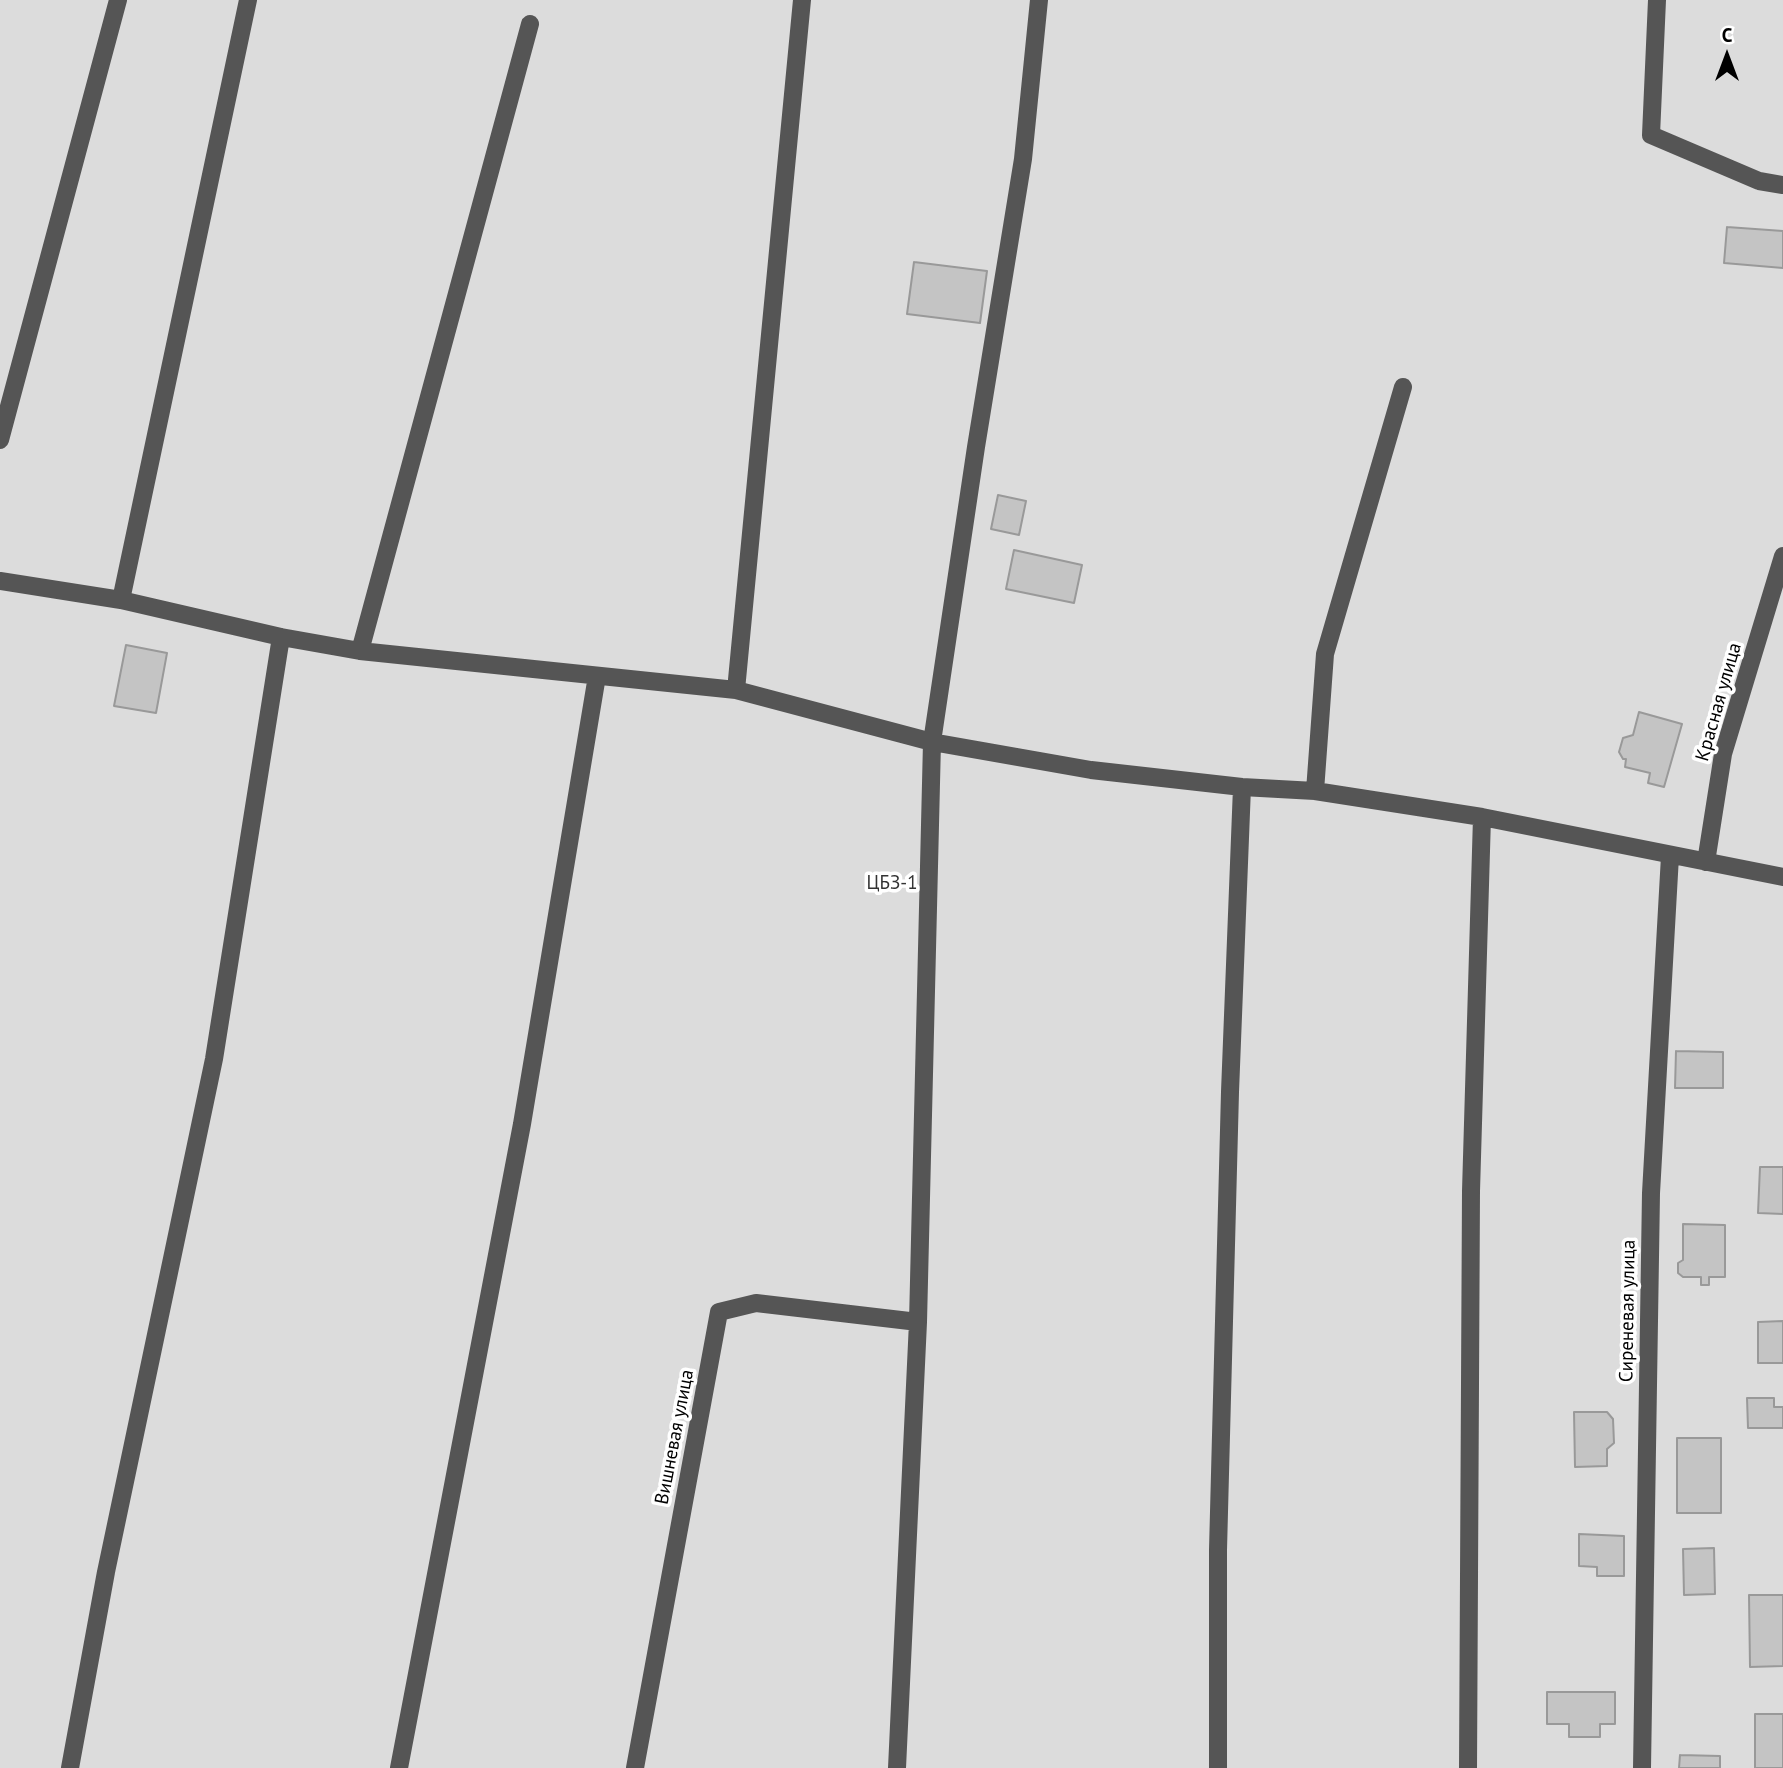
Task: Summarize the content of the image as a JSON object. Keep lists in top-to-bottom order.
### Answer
{
  "streets": {
    "street": ["Красная улица", "Сиреневая улица", "Вишневая улица"]
  },
  "parks": ["ЦБЗ-1"],
  "north": "top"
}
